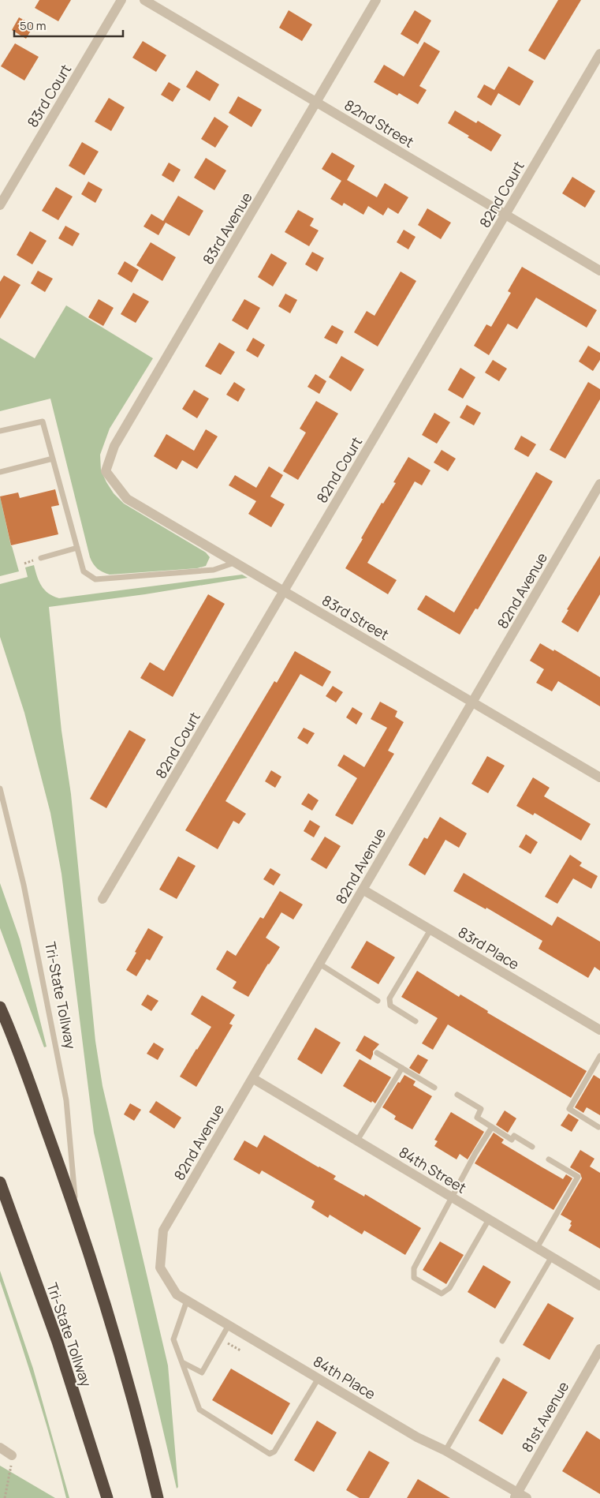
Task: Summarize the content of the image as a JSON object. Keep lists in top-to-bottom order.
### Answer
{
  "streets": {
    "highway": ["Tri-State Tollway"],
    "street": [
      "83rd Court",
      "82nd Street",
      "82nd Court",
      "83rd Avenue",
      "82nd Avenue",
      "83rd Street",
      "83rd Place",
      "84th Street",
      "84th Place",
      "81st Avenue"
    ]
  },
  "crossings": [
    ["82nd Street", "82nd Court"],
    ["82nd Street", "83rd Avenue"],
    ["82nd Court", "83rd Street"],
    ["83rd Avenue", "83rd Street"],
    ["82nd Avenue", "83rd Street"],
    ["82nd Avenue", "83rd Place"],
    ["82nd Avenue", "84th Street"],
    ["82nd Avenue", "84th Place"],
    ["84th Place", "81st Avenue"]
  ],
  "scale_bar": "50 m"
}
